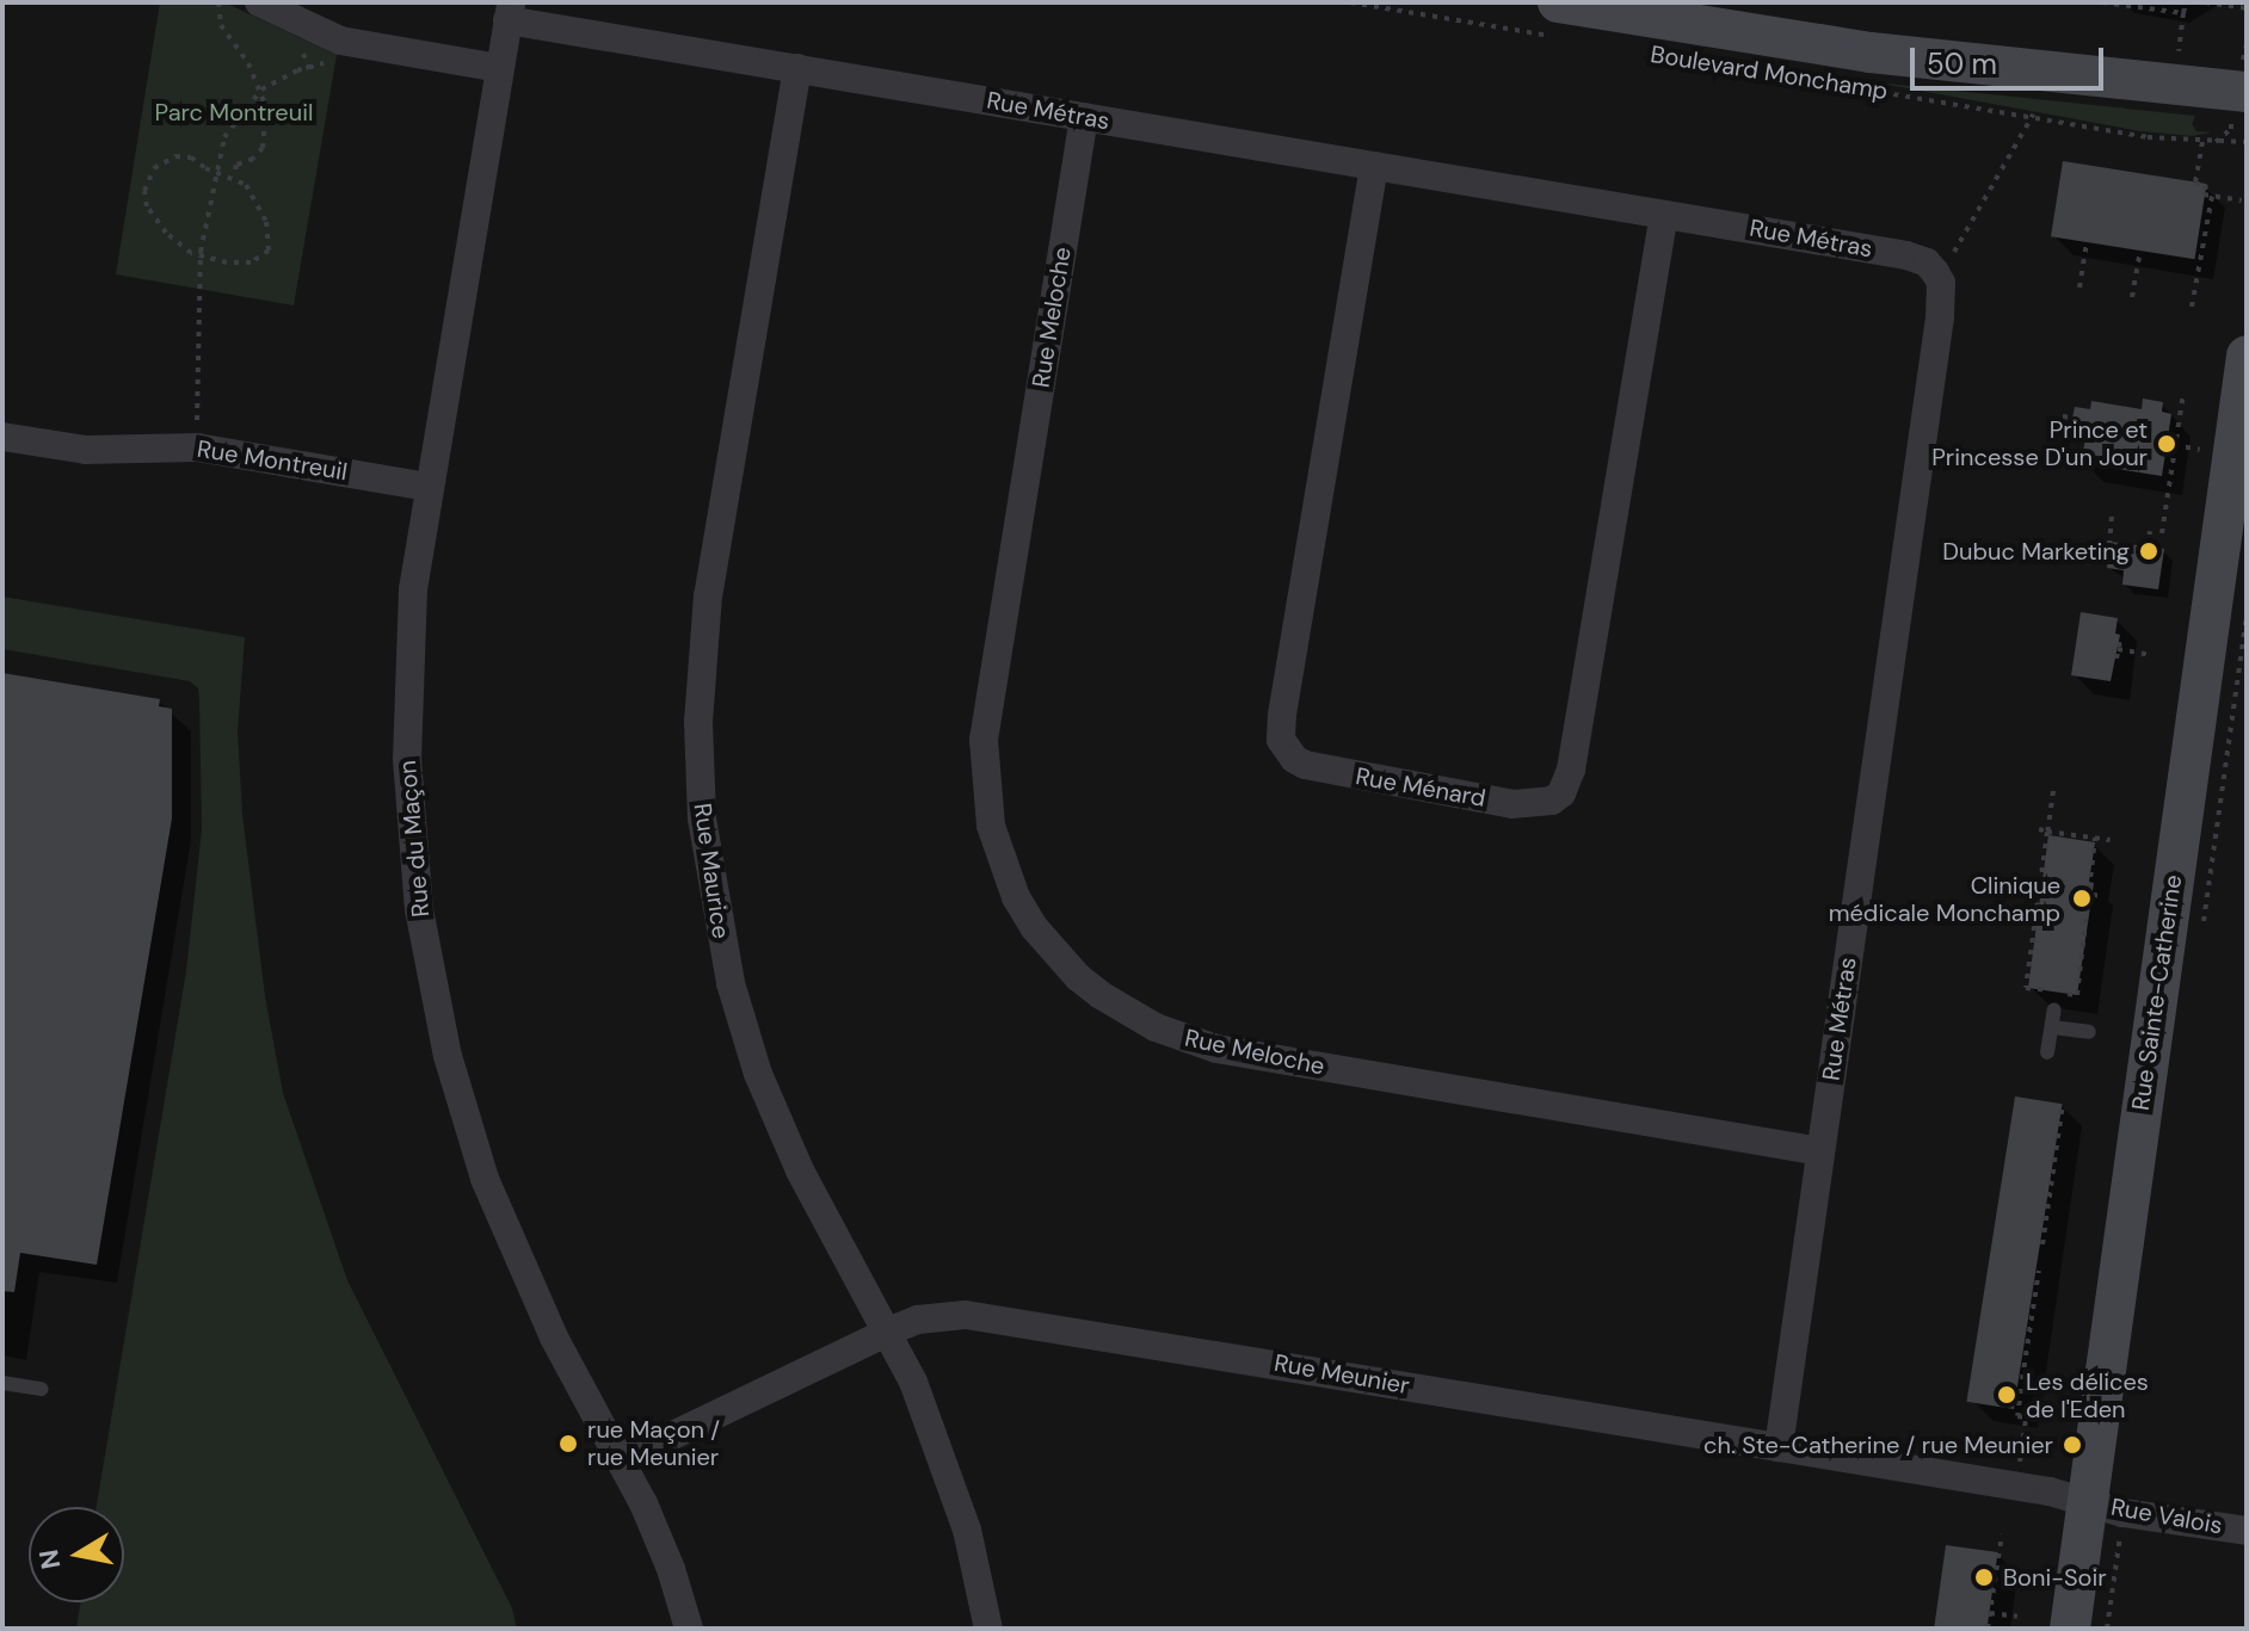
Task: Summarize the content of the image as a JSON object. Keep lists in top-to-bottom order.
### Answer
{
  "streets": {
    "street": [
      "Boulevard Monchamp",
      "Rue Métras",
      "Rue Meloche",
      "Rue Montreuil",
      "Rue Ménard",
      "Rue du Maçon",
      "Rue Maurice",
      "Rue Sainte-Catherine",
      "Rue Meunier",
      "Rue Valois"
    ]
  },
  "crossings": [
    ["Rue Métras", "Rue Meloche"],
    ["Rue Métras", "Rue Ménard"],
    ["Rue Métras", "Rue du Maçon"],
    ["Rue Métras", "Rue Maurice"],
    ["Rue Métras", "Rue Meunier"],
    ["Rue Montreuil", "Rue du Maçon"],
    ["Rue du Maçon", "Rue Meunier"],
    ["Rue Maurice", "Rue Meunier"],
    ["Rue Sainte-Catherine", "Rue Meunier"],
    ["Rue Sainte-Catherine", "Rue Valois"],
    ["Rue Meunier", "Rue Valois"]
  ],
  "parks": ["Parc Montreuil"],
  "places": [
    "Prince et Princesse D'un Jour",
    "Dubuc Marketing",
    "Clinique médicale Monchamp",
    "Les délices de l'Eden",
    "rue Maçon / rue Meunier",
    "ch. Ste-Catherine / rue Meunier",
    "Boni-Soir"
  ],
  "scale_bar": "50 m",
  "north": "left"
}
